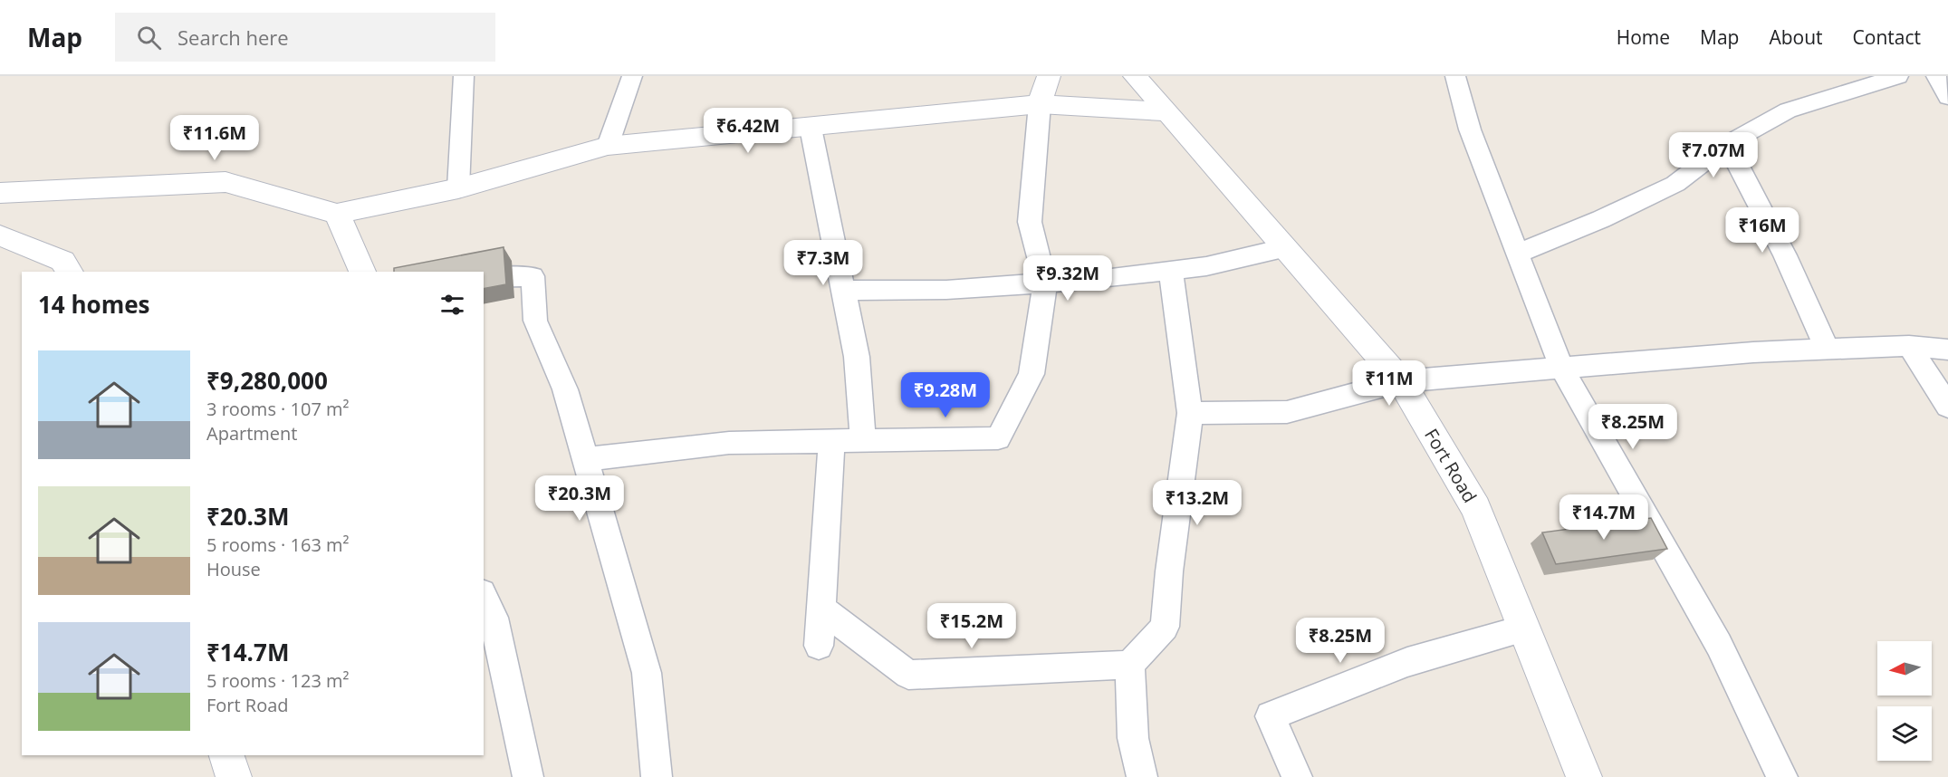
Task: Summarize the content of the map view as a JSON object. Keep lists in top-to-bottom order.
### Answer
{
  "streets": {
    "street": ["Fort Road"]
  },
  "north": "left",
  "page": {
    "header": "Map",
    "search": "Search here",
    "nav": [
      "Home",
      "Map",
      "About",
      "Contact"
    ],
    "price": [
      "₹6.42M",
      "₹11.6M",
      "₹7.07M",
      "₹16M",
      "₹7.3M",
      "₹9.32M",
      "₹11M",
      "₹9.28M",
      "₹8.25M",
      "₹20.3M",
      "₹13.2M",
      "₹14.7M",
      "₹15.2M",
      "₹8.25M"
    ],
    "heading": "14 homes",
    "list": [
      {
        "name": "₹9,280,000",
        "note": "3 rooms · 107 m² · Apartment"
      },
      {
        "name": "₹20.3M",
        "note": "5 rooms · 163 m² · House"
      },
      {
        "name": "₹14.7M",
        "note": "5 rooms · 123 m² · Fort Road"
      }
    ]
  }
}
